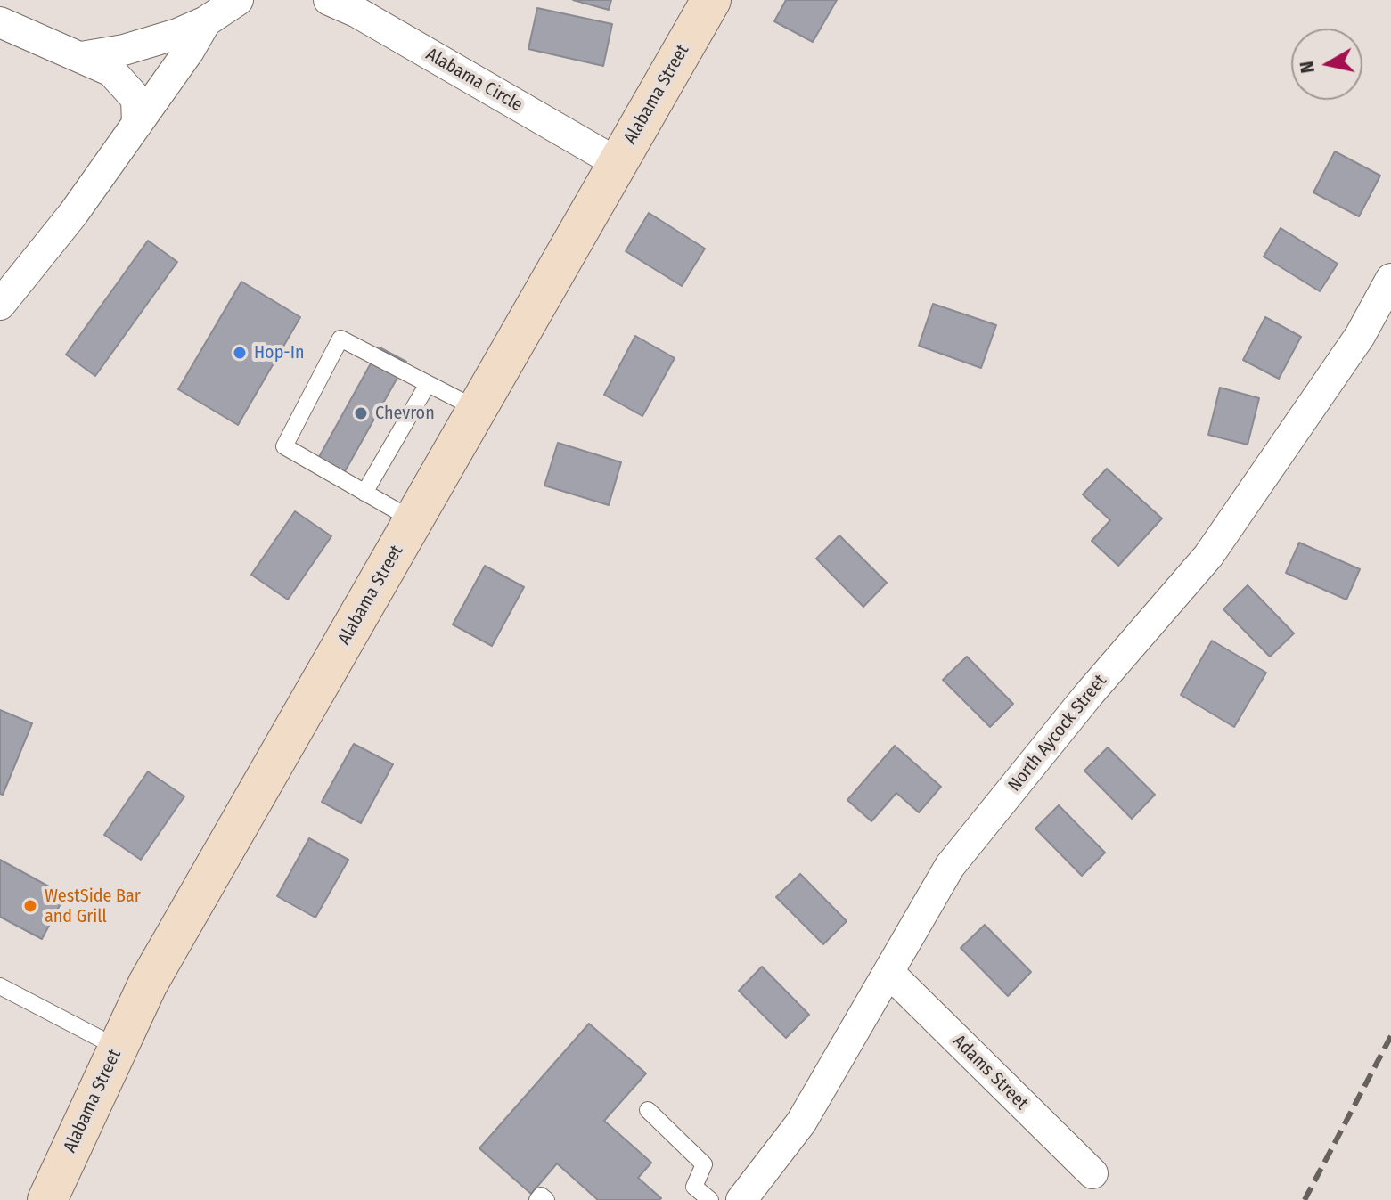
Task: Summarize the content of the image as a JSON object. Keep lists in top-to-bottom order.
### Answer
{
  "streets": {
    "main road": ["Alabama Street"],
    "street": ["Alabama Circle", "North Aycock Street", "Adams Street"]
  },
  "crossings": [
    ["Alabama Circle", "Alabama Street"],
    ["North Aycock Street", "Adams Street"]
  ],
  "places": ["Hop-In", "Chevron", "WestSide Bar and Grill"],
  "north": "left"
}
